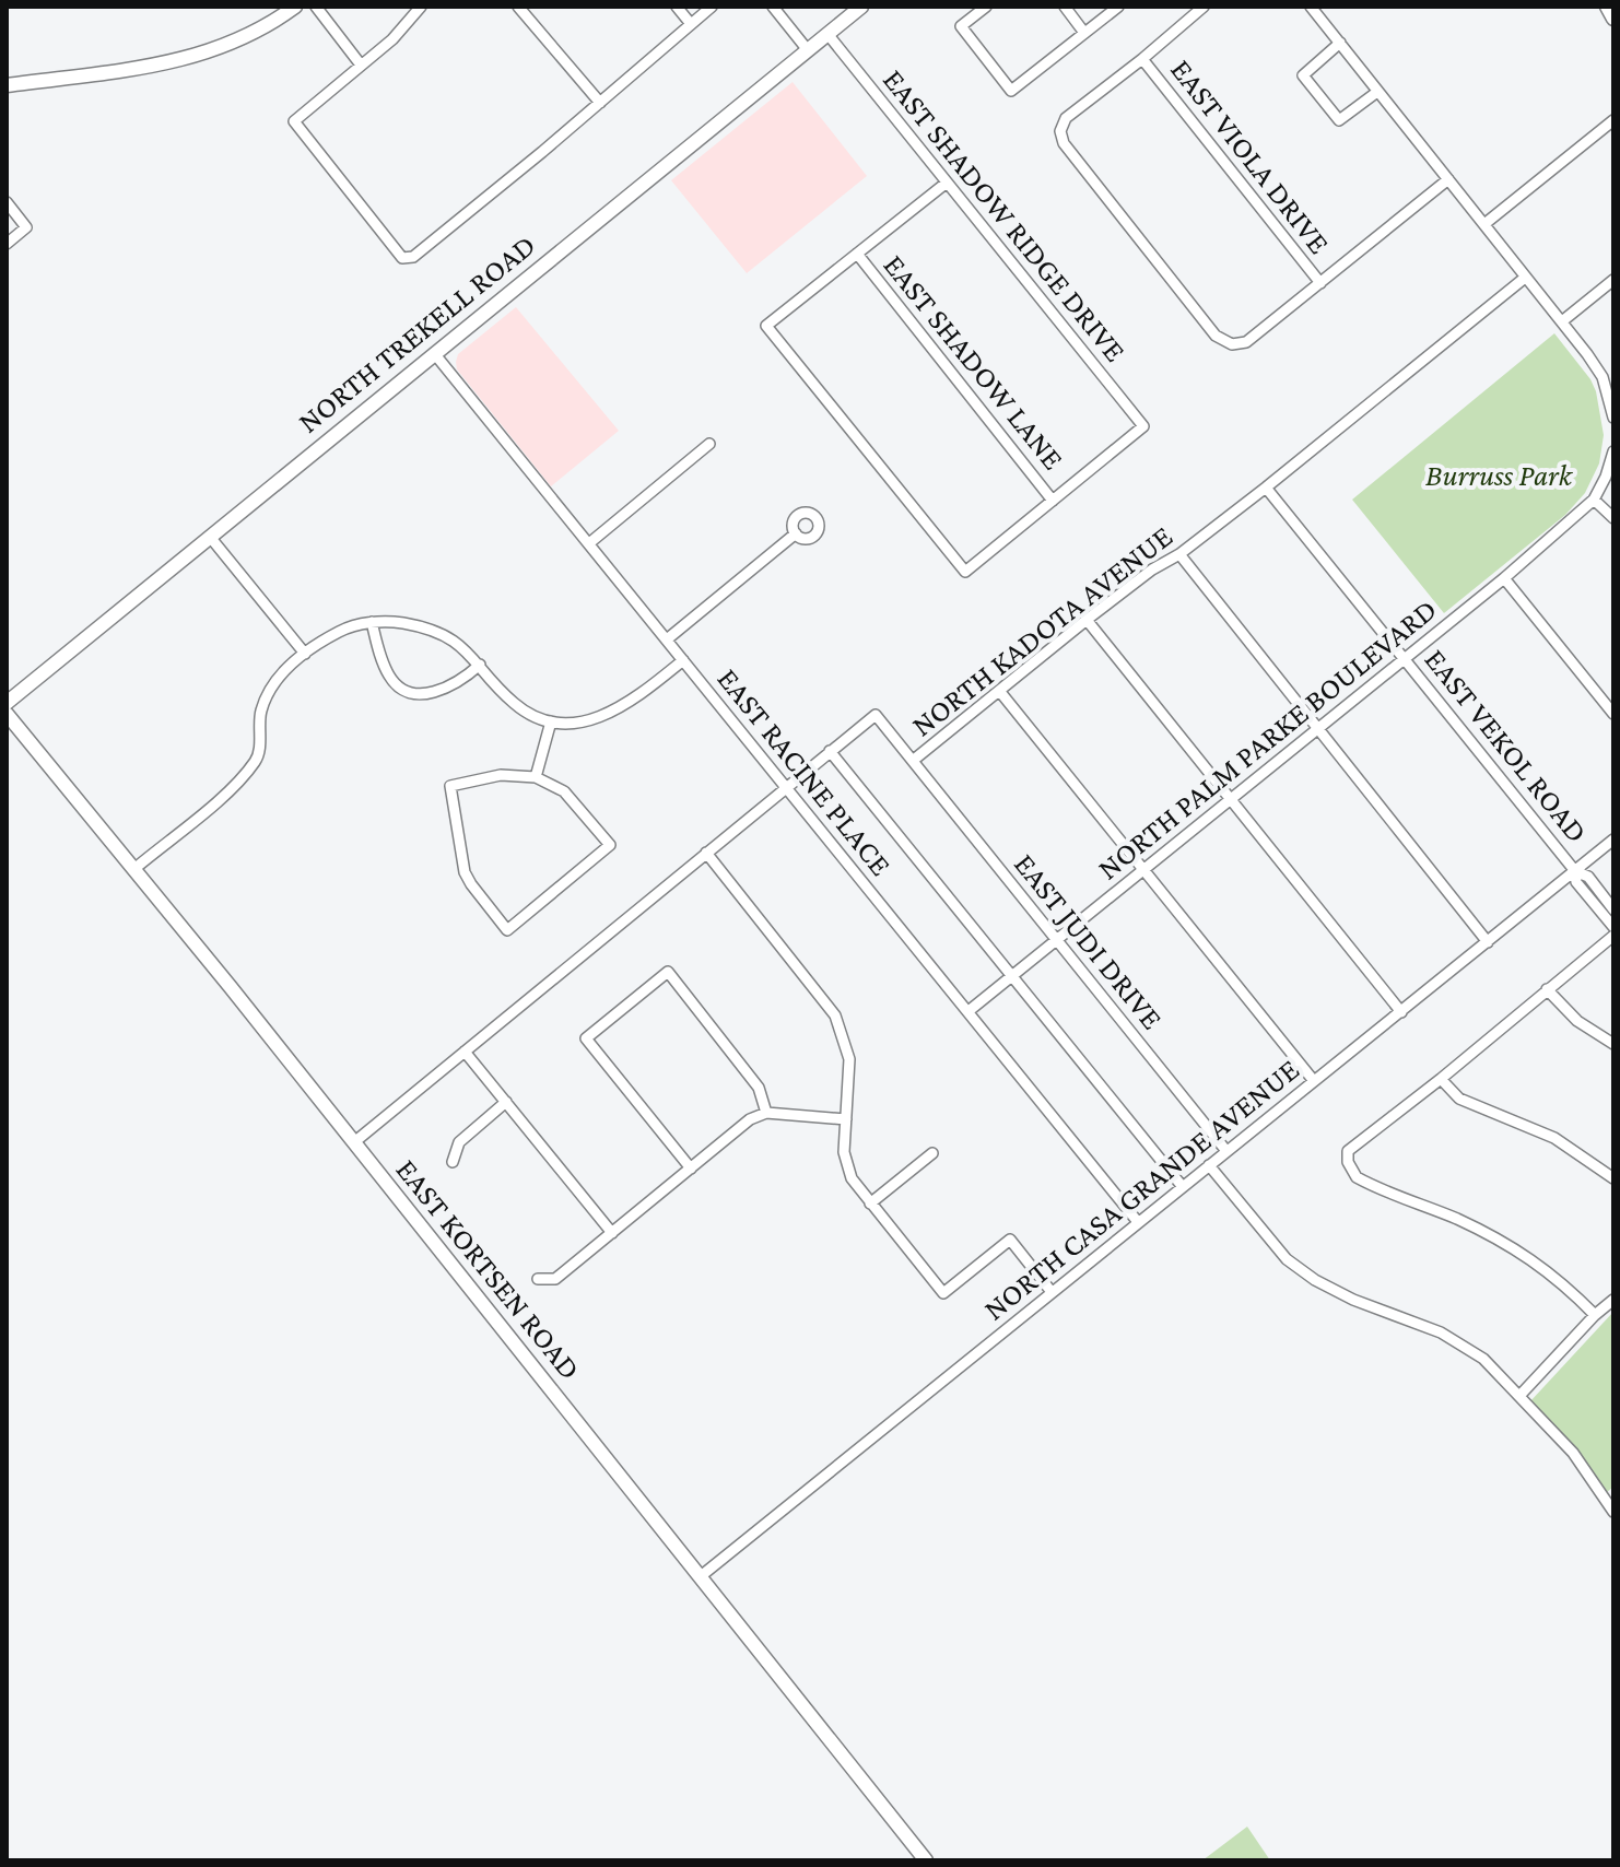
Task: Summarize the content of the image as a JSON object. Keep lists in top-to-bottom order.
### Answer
{
  "streets": {
    "street": [
      "EAST VIOLA DRIVE",
      "EAST SHADOW RIDGE DRIVE",
      "NORTH TREKELL ROAD",
      "EAST SHADOW LANE",
      "NORTH KADOTA AVENUE",
      "NORTH PALM PARKE BOULEVARD",
      "EAST VEKOL ROAD",
      "EAST RACINE PLACE",
      "EAST JUDI DRIVE",
      "NORTH CASA GRANDE AVENUE",
      "EAST KORTSEN ROAD"
    ]
  },
  "crossings": [
    ["EAST SHADOW RIDGE DRIVE", "NORTH TREKELL ROAD"],
    ["EAST SHADOW RIDGE DRIVE", "EAST SHADOW LANE"],
    ["NORTH TREKELL ROAD", "EAST RACINE PLACE"],
    ["NORTH KADOTA AVENUE", "EAST VEKOL ROAD"],
    ["NORTH KADOTA AVENUE", "EAST RACINE PLACE"],
    ["NORTH KADOTA AVENUE", "EAST JUDI DRIVE"],
    ["NORTH KADOTA AVENUE", "EAST KORTSEN ROAD"],
    ["NORTH PALM PARKE BOULEVARD", "EAST VEKOL ROAD"],
    ["NORTH PALM PARKE BOULEVARD", "EAST RACINE PLACE"],
    ["NORTH PALM PARKE BOULEVARD", "EAST JUDI DRIVE"],
    ["EAST VEKOL ROAD", "NORTH CASA GRANDE AVENUE"],
    ["EAST RACINE PLACE", "NORTH CASA GRANDE AVENUE"],
    ["EAST JUDI DRIVE", "NORTH CASA GRANDE AVENUE"],
    ["NORTH CASA GRANDE AVENUE", "EAST KORTSEN ROAD"]
  ],
  "parks": ["Burruss Park"]
}
